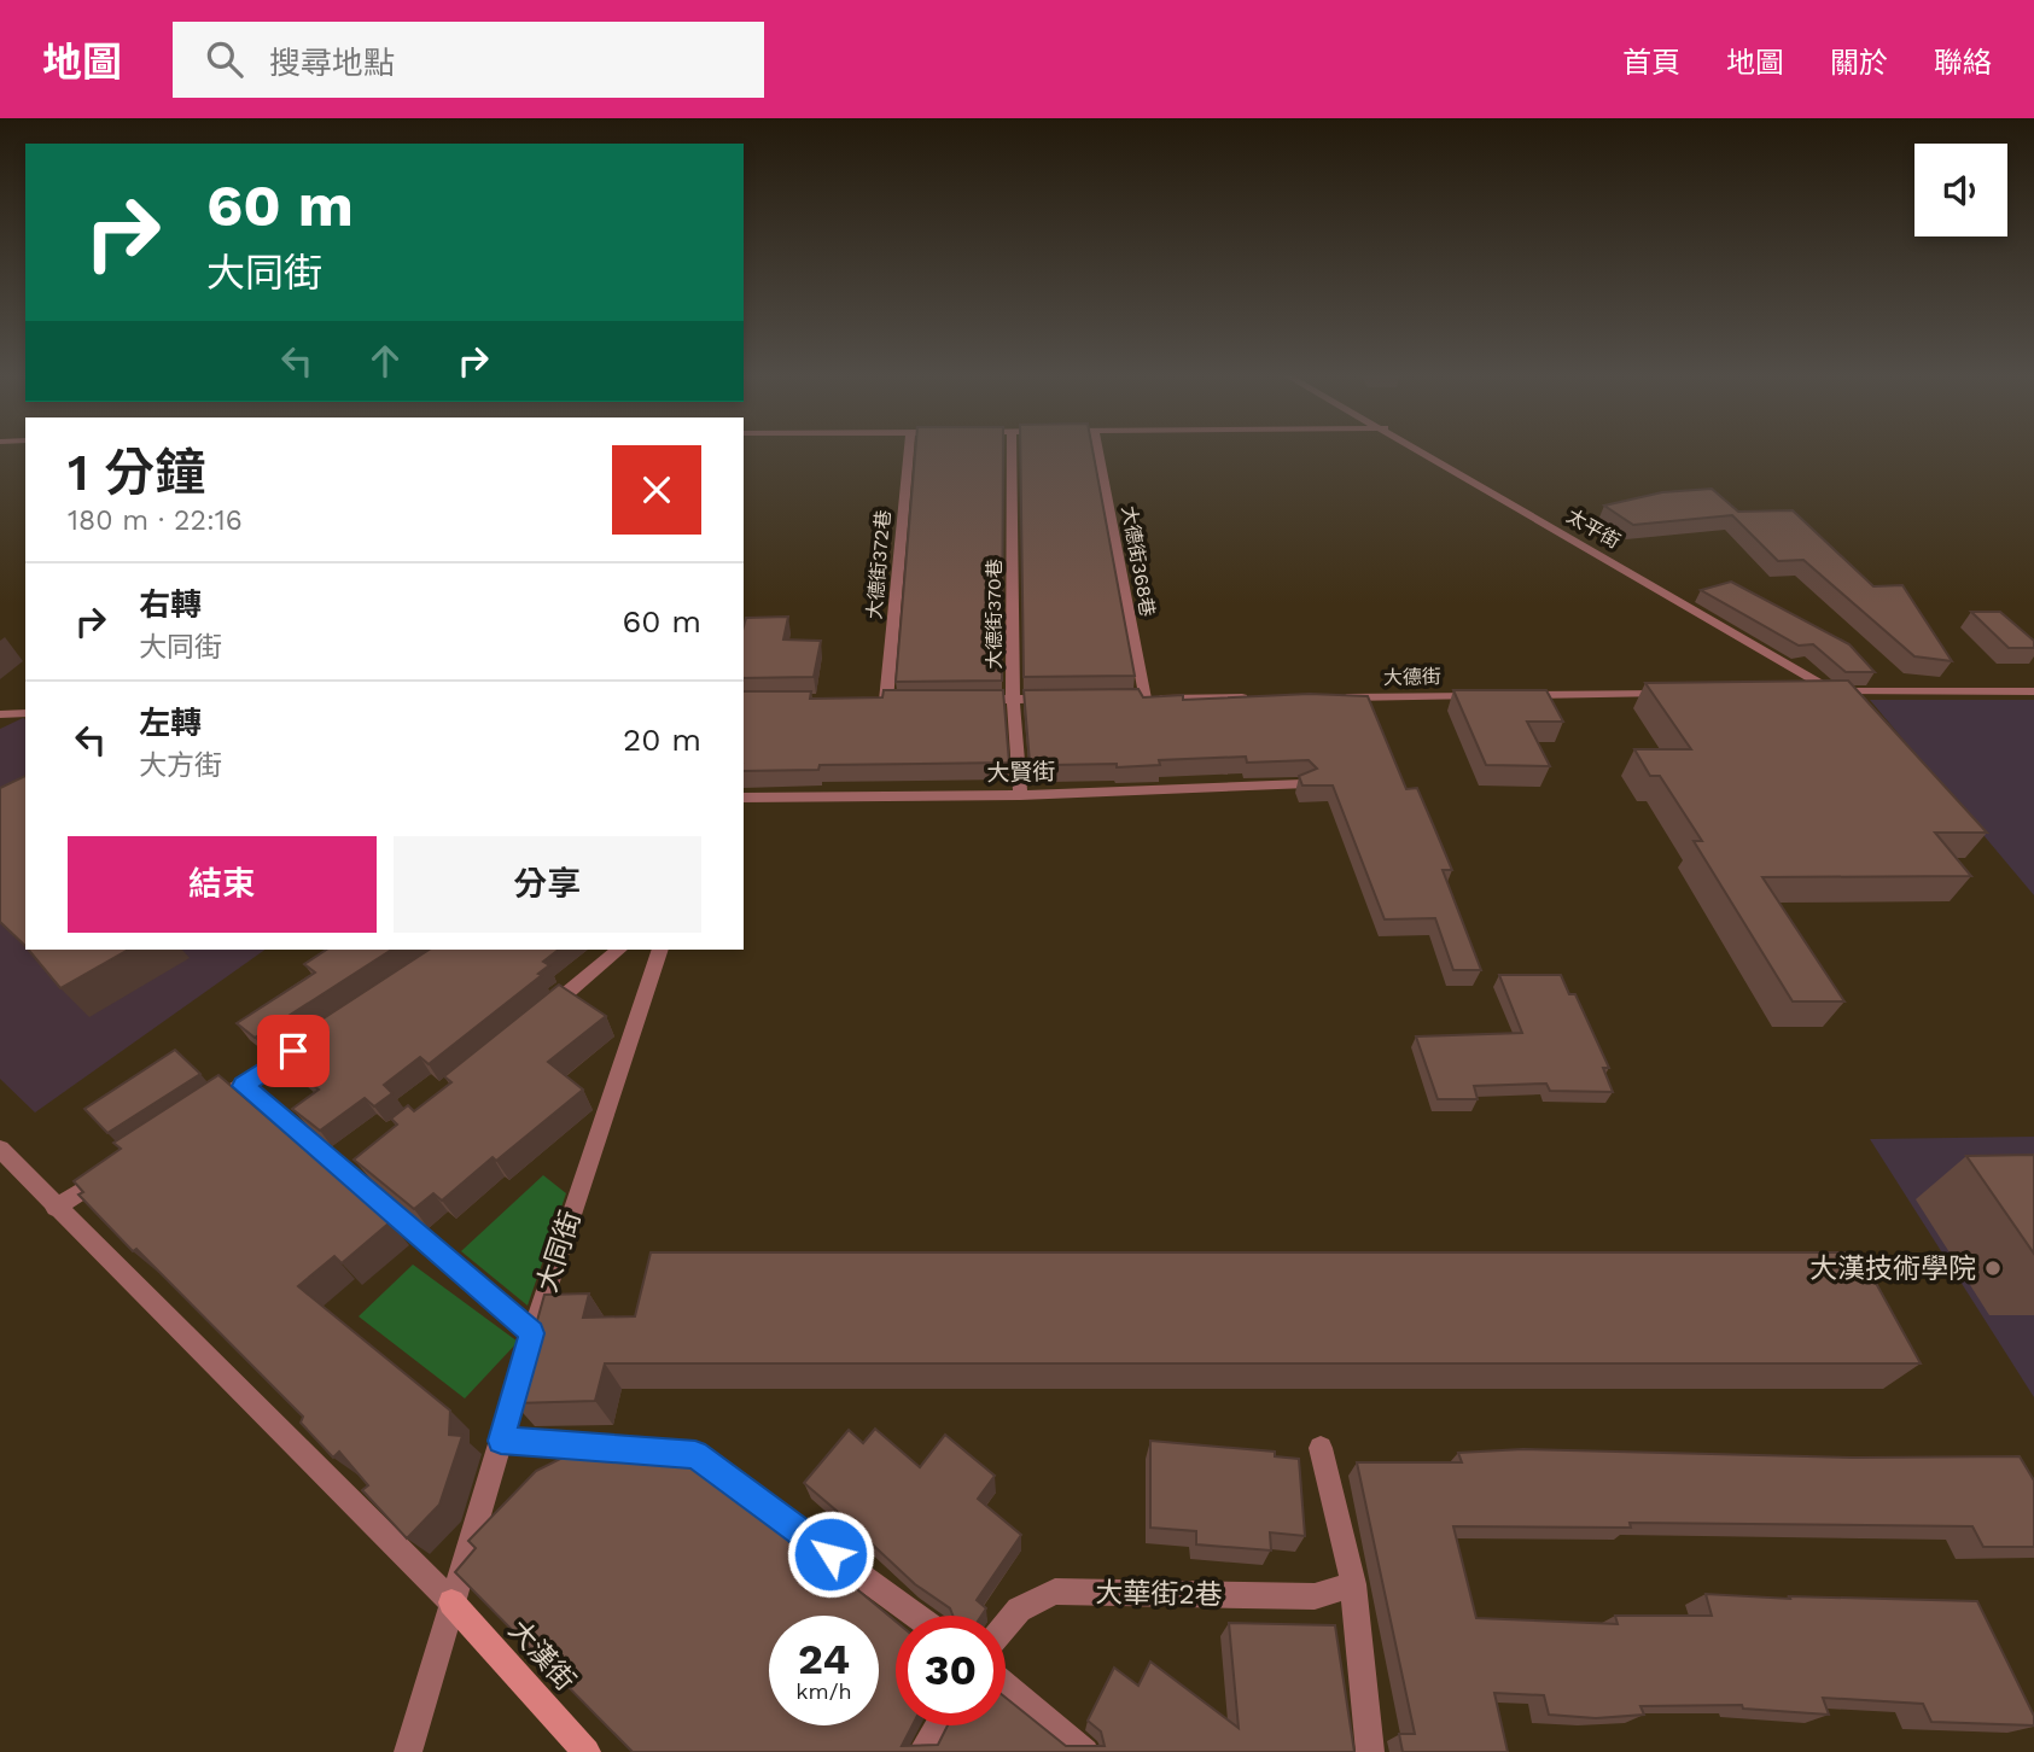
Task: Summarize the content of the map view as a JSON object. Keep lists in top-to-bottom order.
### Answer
{
  "streets": {
    "street": [
      "太平街",
      "大德街368巷",
      "大德街372巷",
      "大德街370巷",
      "大德街",
      "大賢街",
      "大同街",
      "大華街2巷",
      "大漢街"
    ]
  },
  "crossings": [
    ["大德街370巷", "大賢街"],
    ["大同街", "大漢街"]
  ],
  "places": ["大漢技術學院"],
  "page": {
    "header": "地圖",
    "search": "搜尋地點",
    "nav": [
      "首頁",
      "地圖",
      "關於",
      "聯絡"
    ],
    "turn": ["60 m", "大同街"],
    "heading": ["1 分鐘", "180 m · 22:16"],
    "list": [
      {
        "name": "右轉",
        "note": "大同街",
        "value": "60 m"
      },
      {
        "name": "左轉",
        "note": "大方街",
        "value": "20 m"
      }
    ],
    "buttons": ["結束", "分享"],
    "speed": "24 km/h",
    "limit": "30"
  }
}
